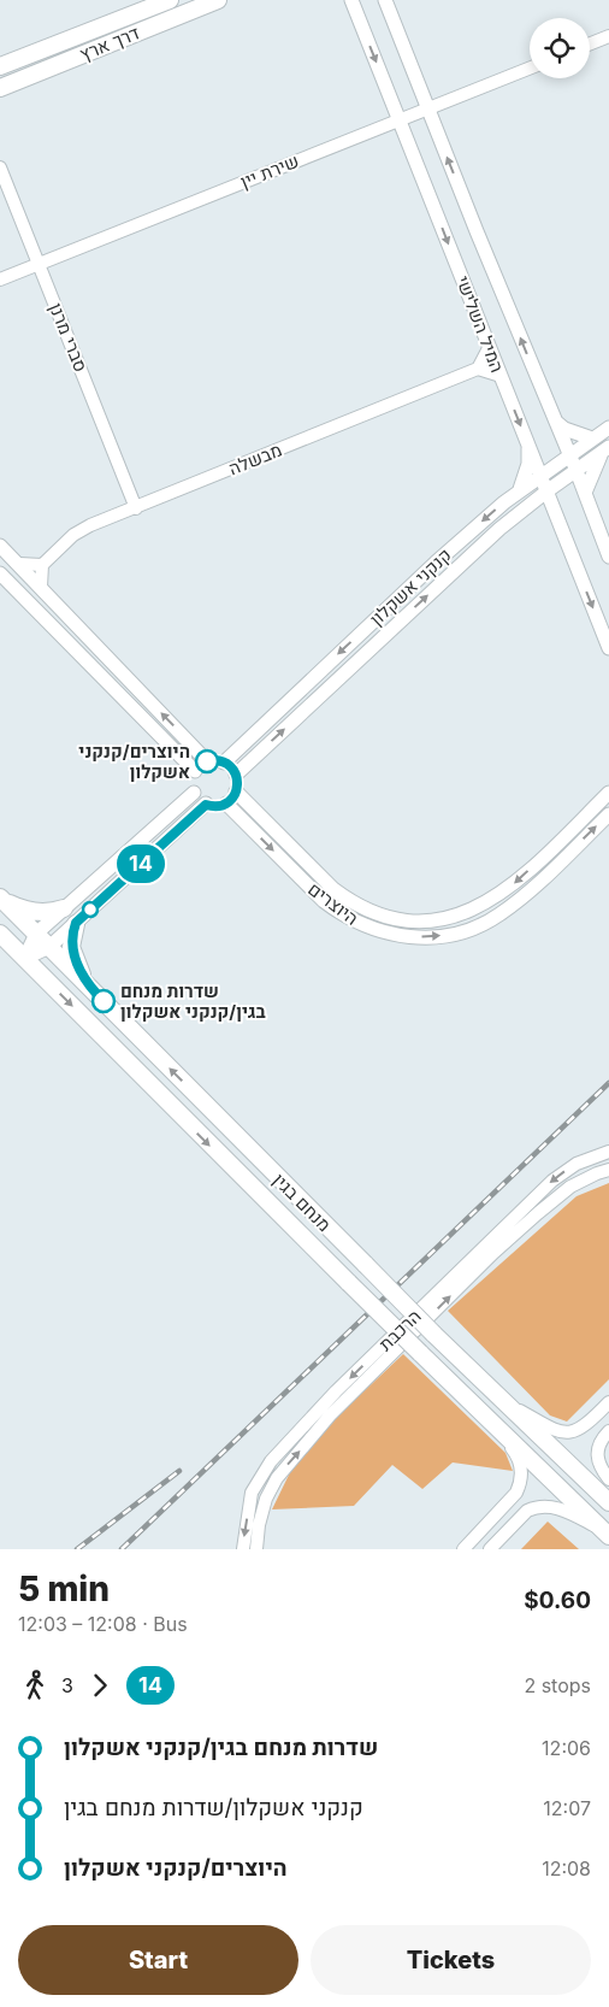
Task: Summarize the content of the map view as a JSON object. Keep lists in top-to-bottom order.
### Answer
{
  "streets": {
    "main road": ["דרך ארץ", "מנחם בגין"],
    "street": [
      "שירת יין",
      "המיל השלישי",
      "סברי מרנן",
      "מבשלה",
      "קנקני אשקלון",
      "היוצרים",
      "הרכבת"
    ]
  },
  "crossings": [
    ["שירת יין", "המיל השלישי"],
    ["שירת יין", "סברי מרנן"],
    ["המיל השלישי", "קנקני אשקלון"],
    ["סברי מרנן", "מבשלה"],
    ["קנקני אשקלון", "היוצרים"]
  ],
  "places": ["היוצרים/קנקני אשקלון", "שדרות מנחם בגין/קנקני אשקלון"],
  "lines": ["bus line 14"],
  "page": {
    "on_map": "14",
    "heading": ["5 min", "12:03 – 12:08 · Bus", "$0.60"],
    "legs": ["3", "14", "2 stops"],
    "list": [
      {
        "name": "שדרות מנחם בגין/קנקני אשקלון",
        "value": "12:06"
      },
      {
        "name": "קנקני אשקלון/שדרות מנחם בגין",
        "value": "12:07"
      },
      {
        "name": "היוצרים/קנקני אשקלון",
        "value": "12:08"
      }
    ],
    "buttons": ["Start", "Tickets"]
  }
}
